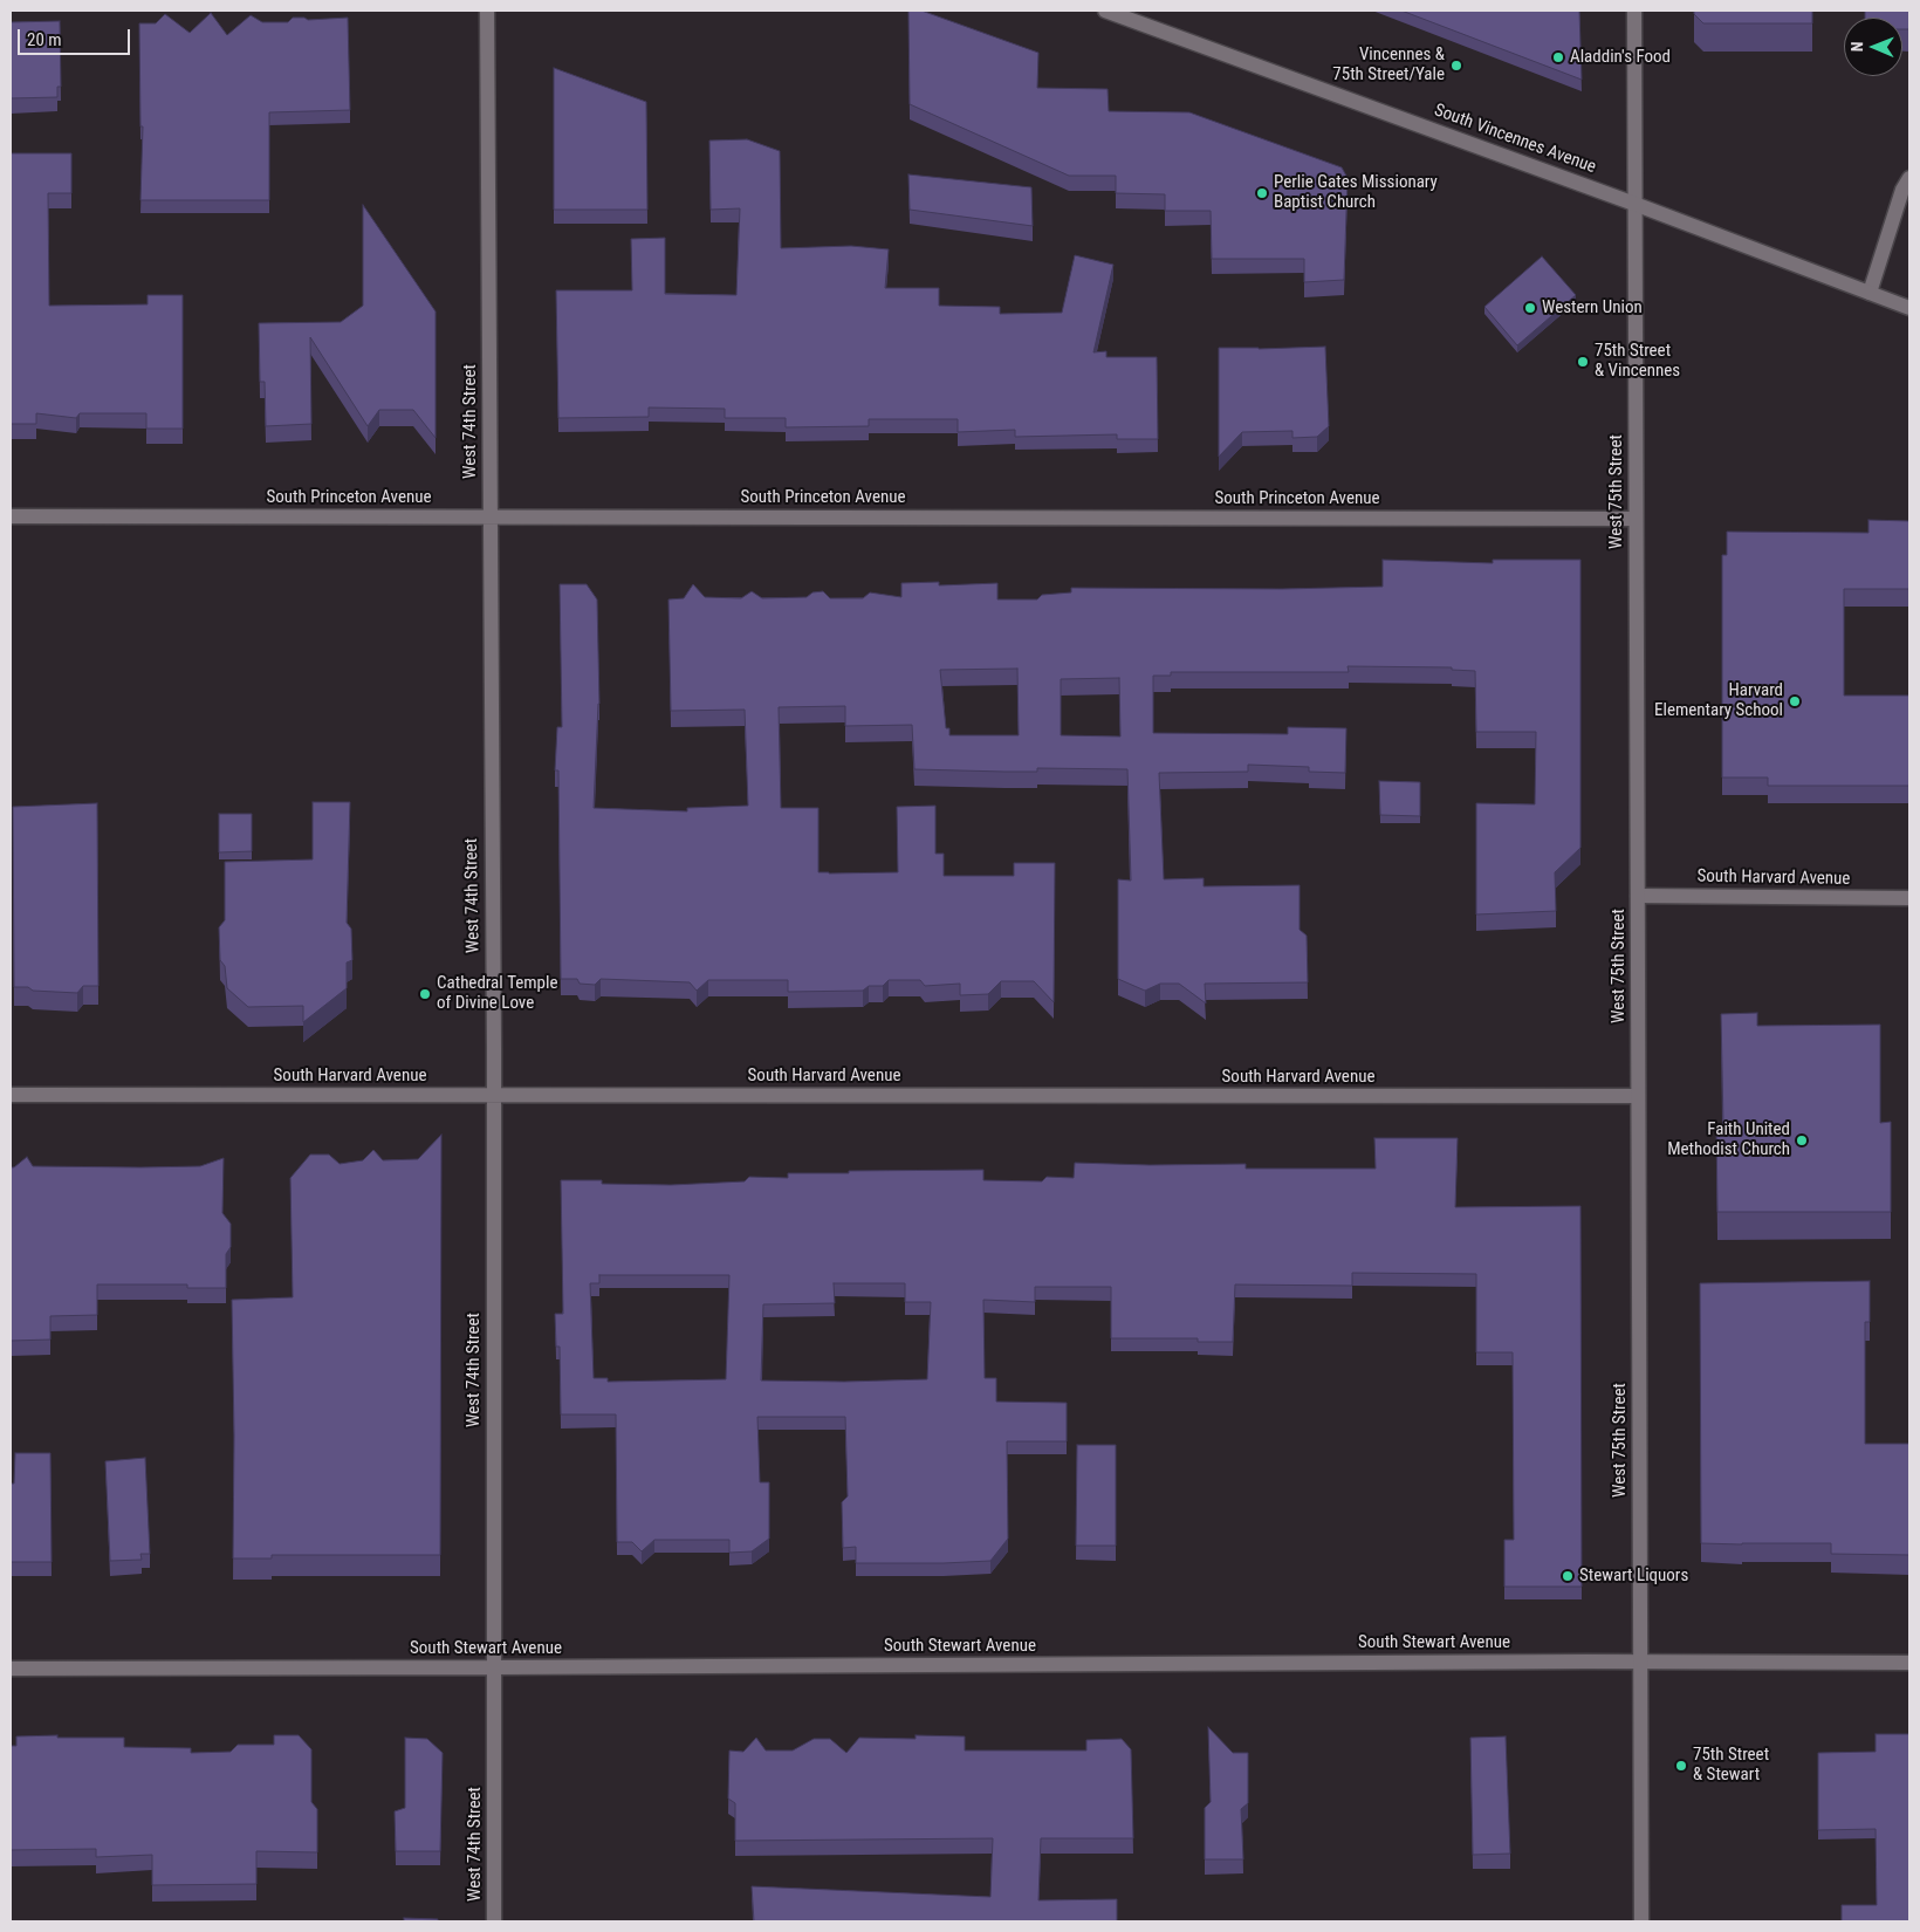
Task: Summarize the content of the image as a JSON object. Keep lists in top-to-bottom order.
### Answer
{
  "streets": {
    "street": [
      "South Vincennes Avenue",
      "West 74th Street",
      "West 75th Street",
      "South Princeton Avenue",
      "South Harvard Avenue",
      "South Stewart Avenue"
    ]
  },
  "crossings": [
    ["South Vincennes Avenue", "West 75th Street"],
    ["West 74th Street", "South Princeton Avenue"],
    ["West 74th Street", "South Harvard Avenue"],
    ["West 74th Street", "South Stewart Avenue"],
    ["West 75th Street", "South Princeton Avenue"],
    ["West 75th Street", "South Harvard Avenue"],
    ["West 75th Street", "South Stewart Avenue"]
  ],
  "places": [
    "Aladdin's Food",
    "Vincennes & 75th Street/Yale",
    "Perlie Gates Missionary Baptist Church",
    "Western Union",
    "75th Street & Vincennes",
    "Harvard Elementary School",
    "Cathedral Temple of Divine Love",
    "Faith United Methodist Church",
    "Stewart Liquors",
    "75th Street & Stewart"
  ],
  "scale_bar": "20 m",
  "north": "left"
}
